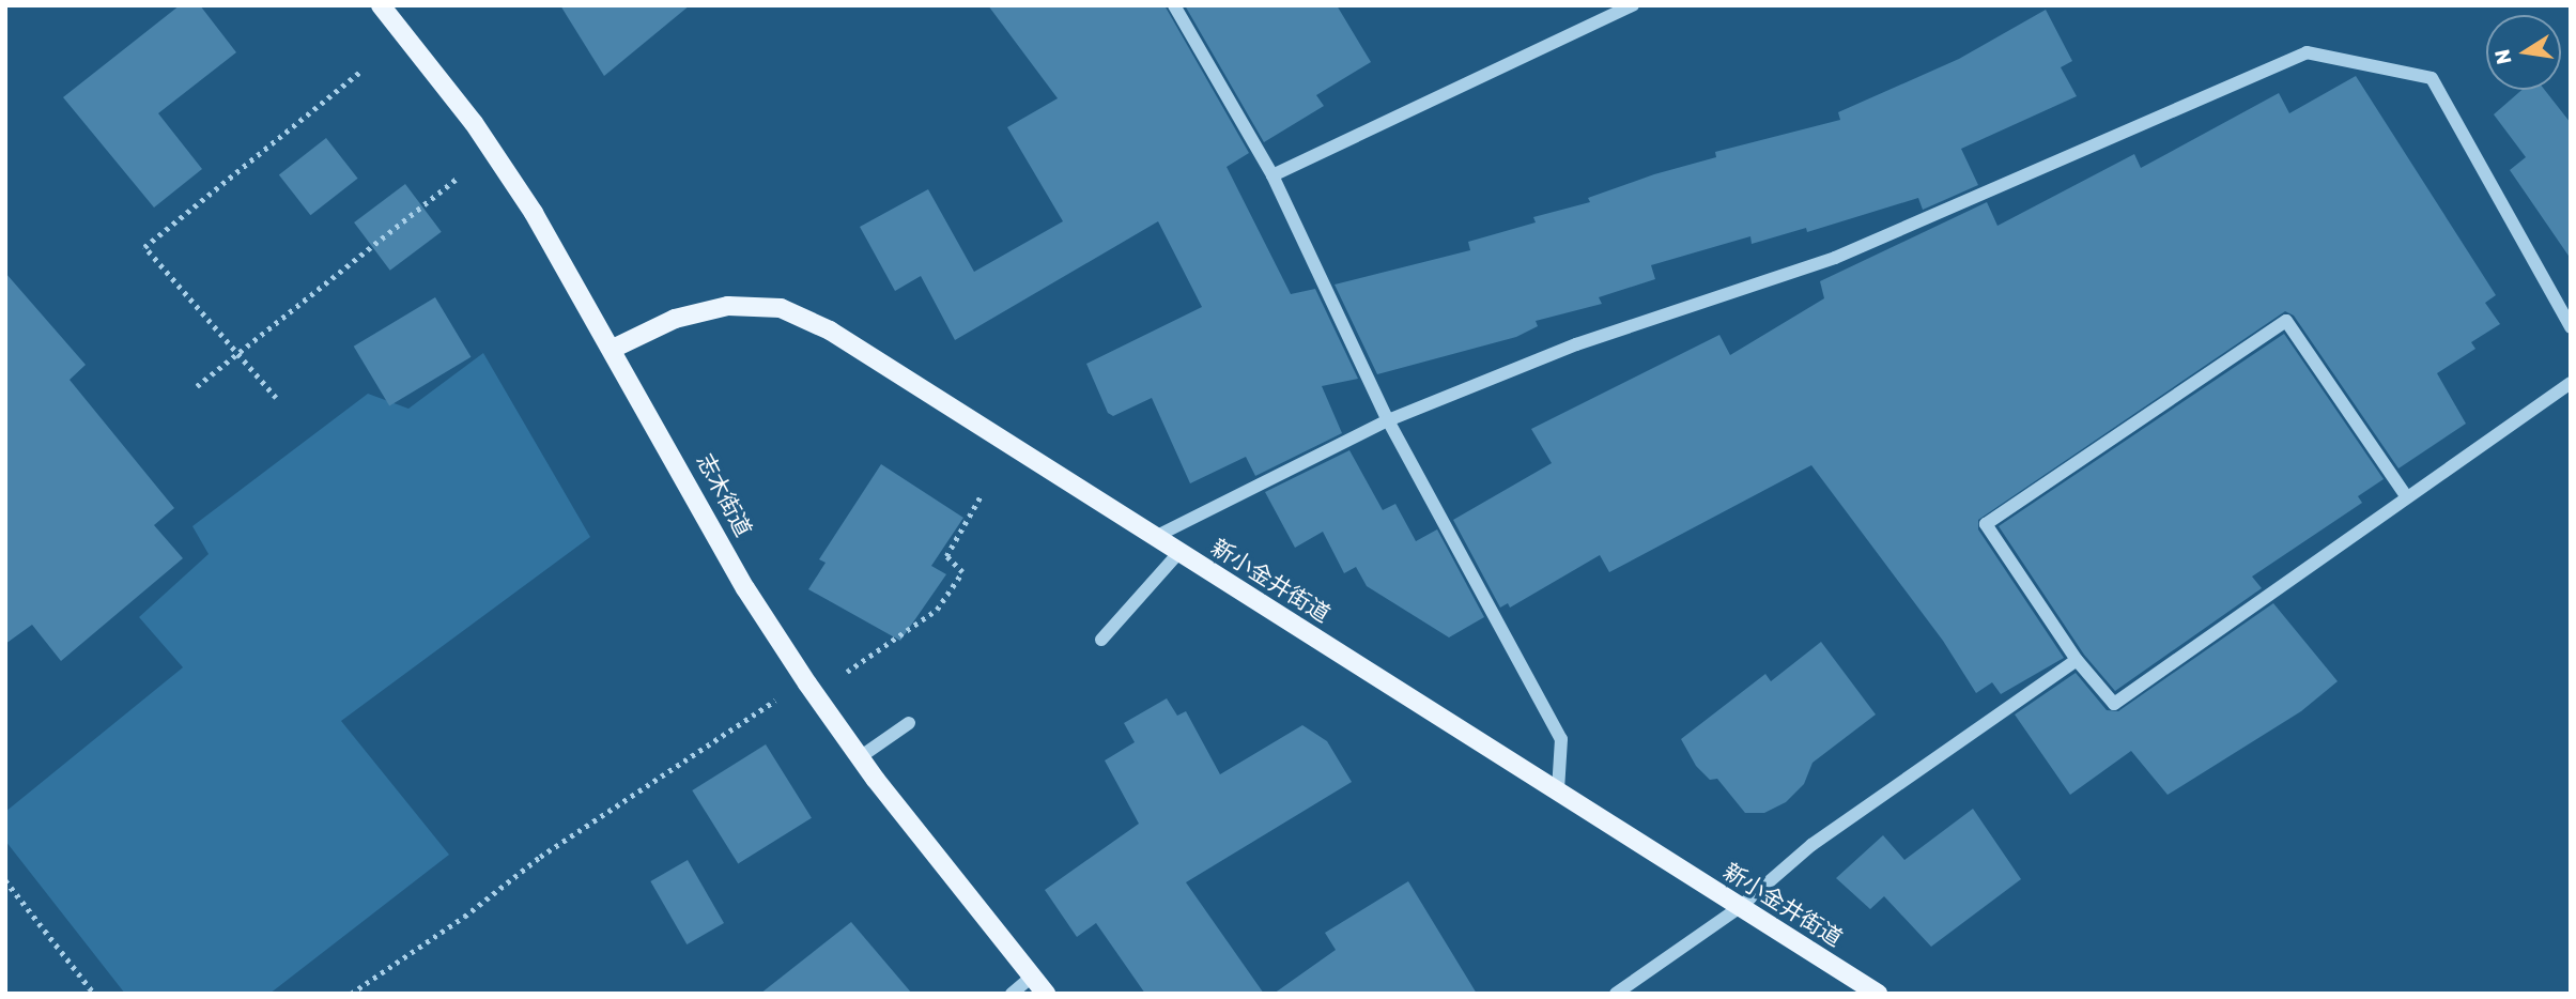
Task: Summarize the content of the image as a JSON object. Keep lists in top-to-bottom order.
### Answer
{
  "streets": {
    "main road": ["志木街道", "新小金井街道"]
  },
  "crossings": [
    ["志木街道", "新小金井街道"]
  ],
  "north": "left"
}
